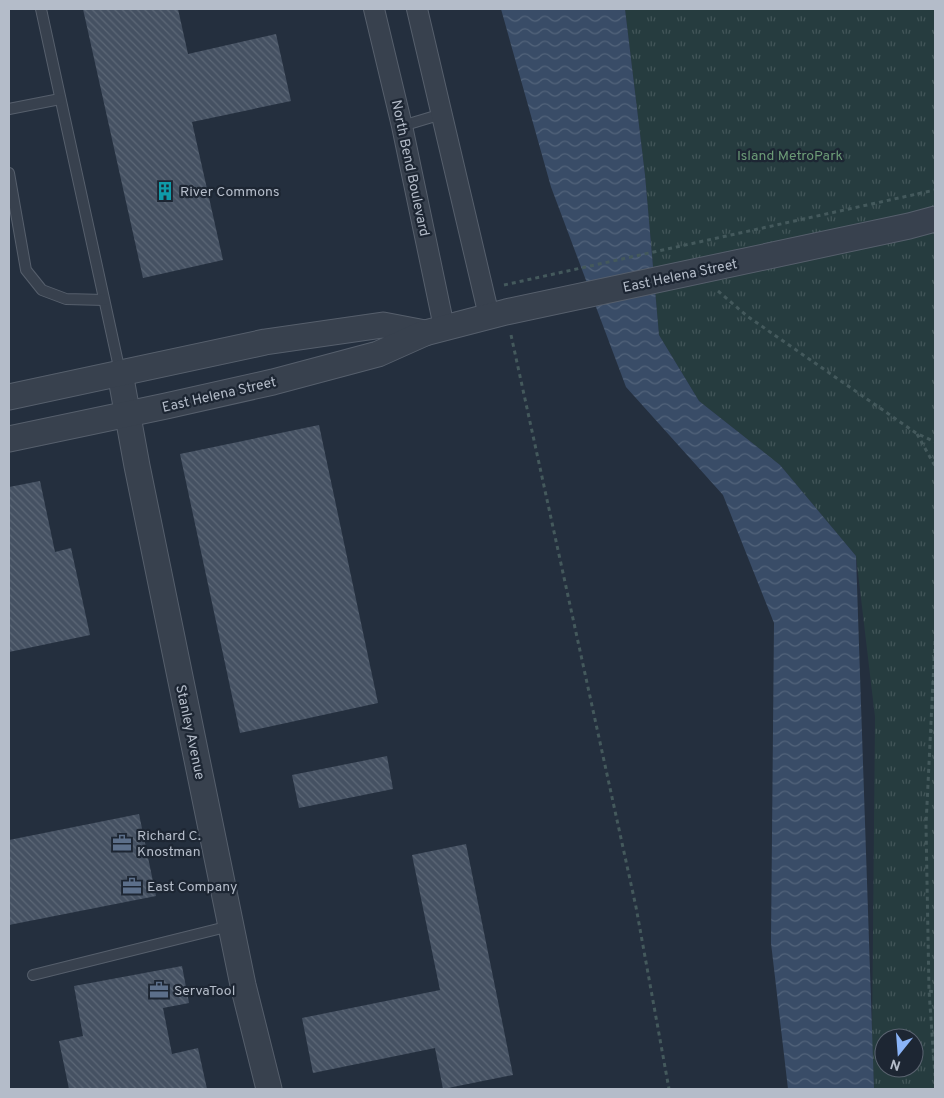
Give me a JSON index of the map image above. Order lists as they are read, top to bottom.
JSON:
{
  "streets": {
    "street": ["North Bend Boulevard", "East Helena Street", "Stanley Avenue"]
  },
  "crossings": [
    ["North Bend Boulevard", "East Helena Street"],
    ["East Helena Street", "Stanley Avenue"]
  ],
  "parks": ["Island MetroPark"],
  "places": {
    "building": ["River Commons"],
    "office": ["Richard C. Knostman", "East Company", "ServaTool"]
  },
  "north": "bottom"
}
